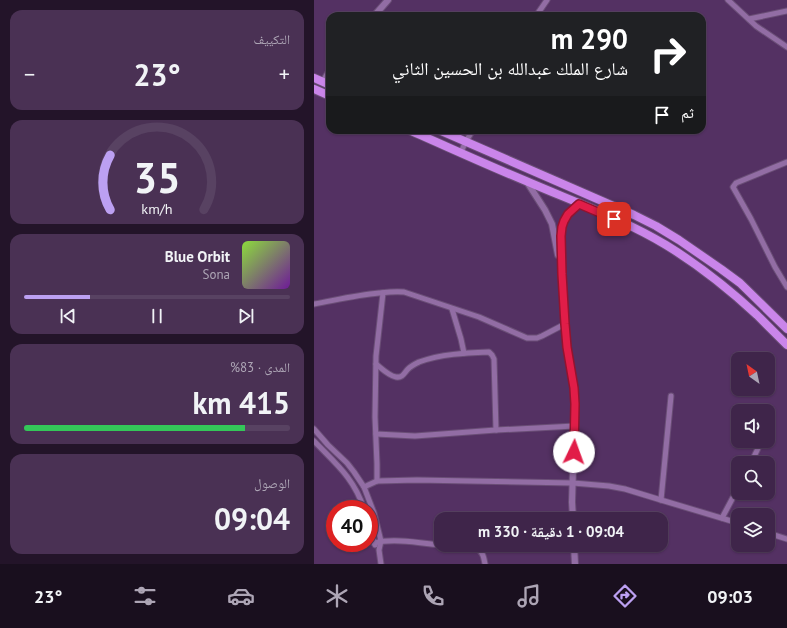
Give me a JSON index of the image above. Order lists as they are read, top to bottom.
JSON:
{
  "north": "top left",
  "page": {
    "tile": [
      "التكييف",
      ["المدى · 83%", "415 km"],
      ["الوصول", "09:04"]
    ],
    "turn": ["290 m", "شارع الملك عبدالله بن الحسين الثاني"],
    "heat": ["−", "23°", "+"],
    "then": "ثم",
    "song": ["Blue Orbit", "Sona"],
    "limit": "40",
    "trip": "09:04 · 1 دقيقة · 330 m",
    "tabs": ["09:03", "23°"],
    "gauge": ["35", "km/h"]
  }
}
